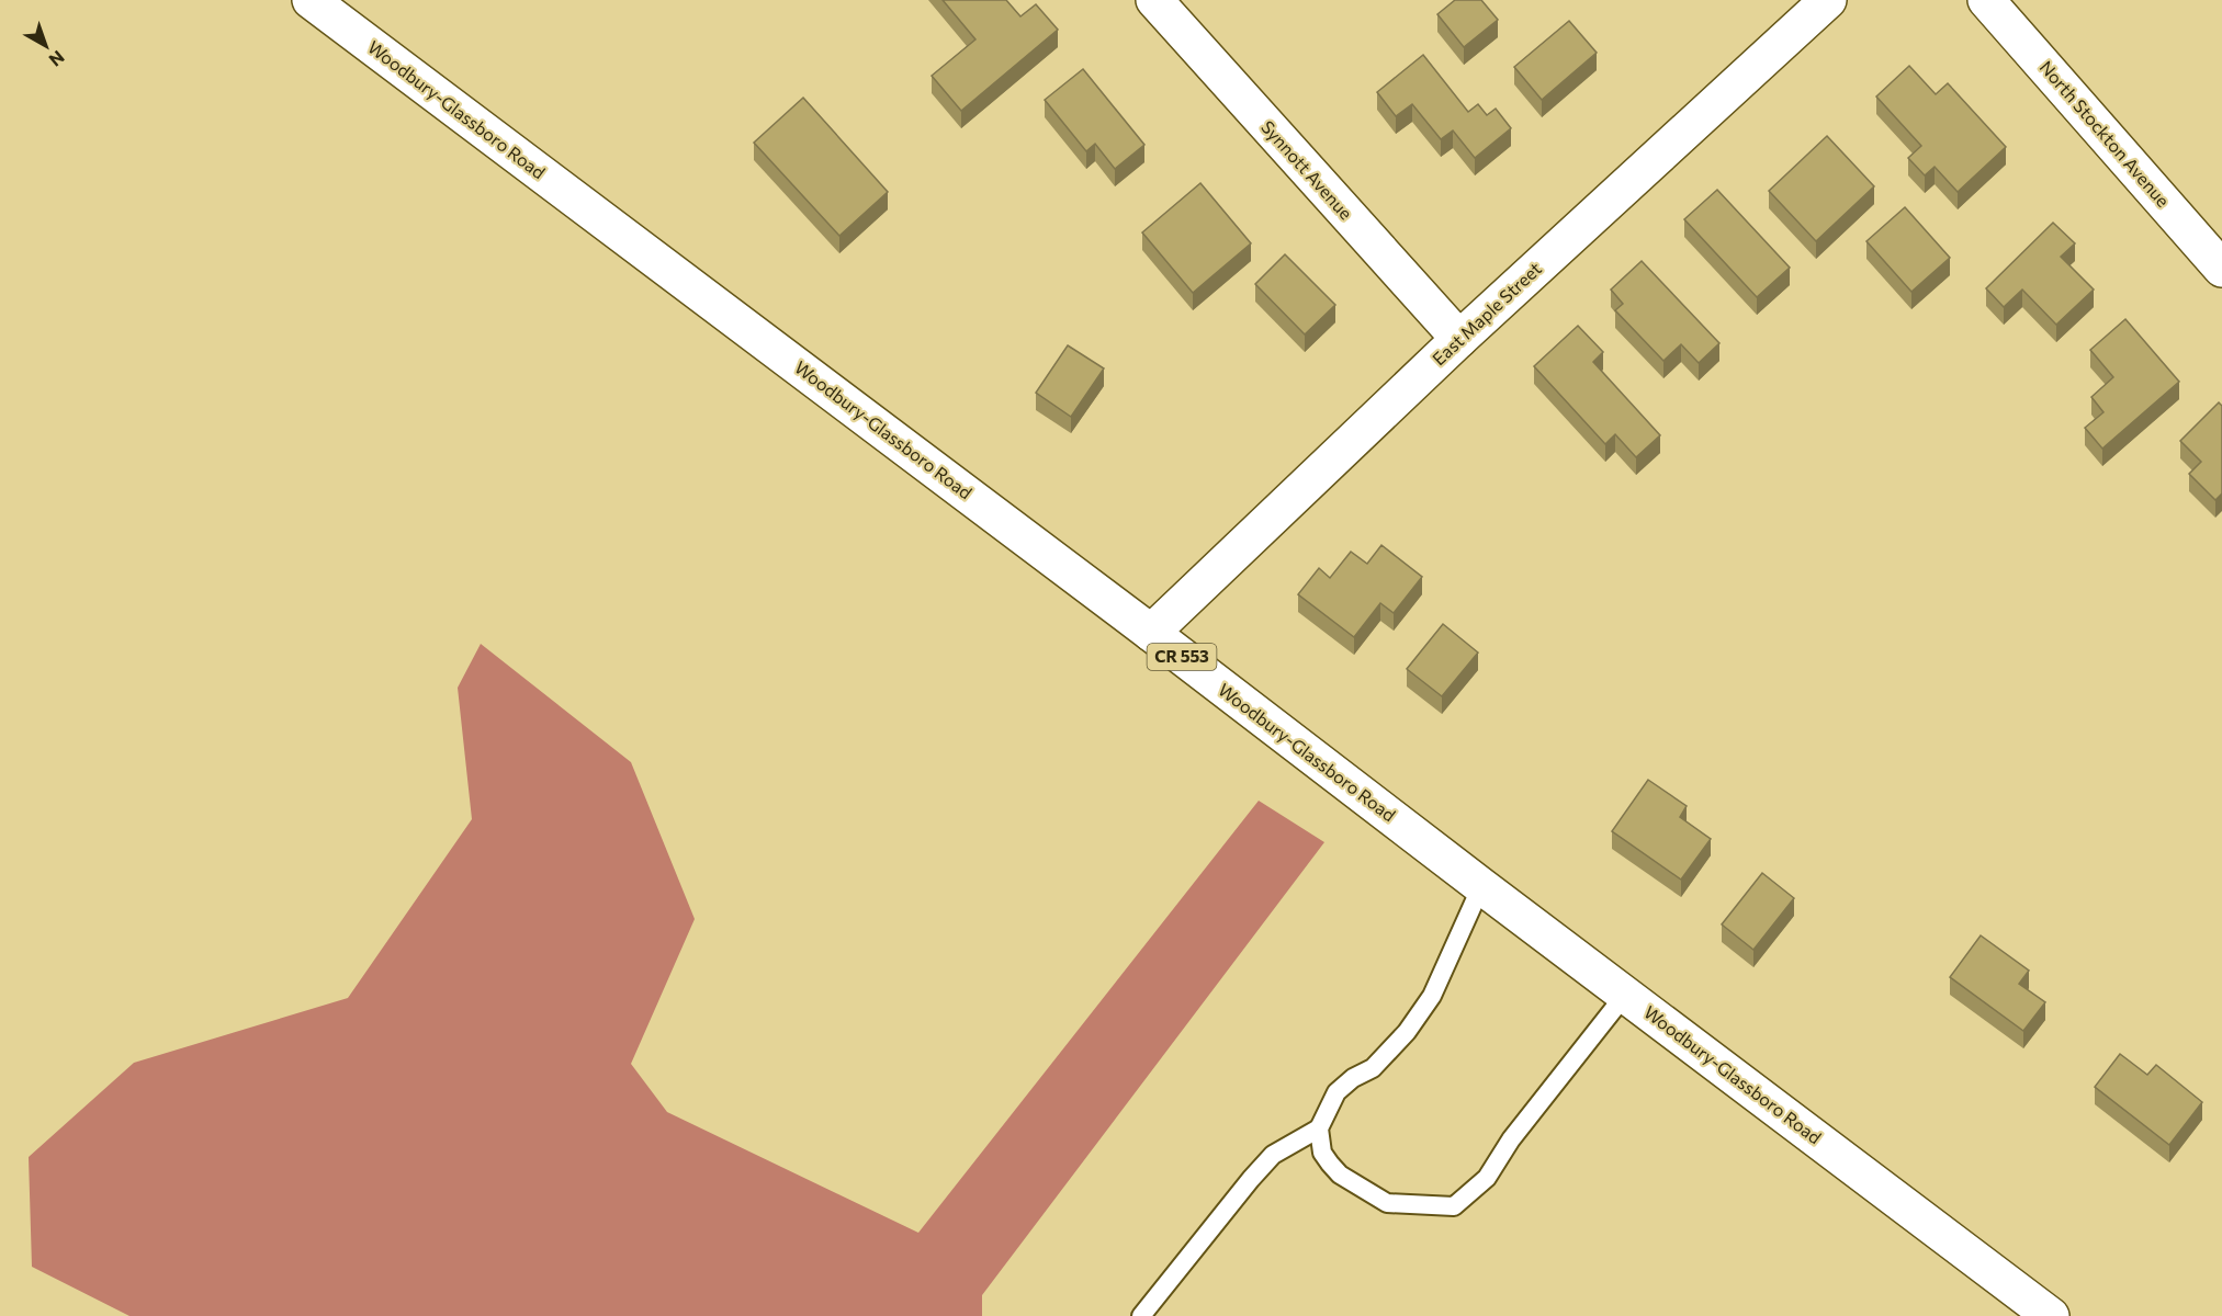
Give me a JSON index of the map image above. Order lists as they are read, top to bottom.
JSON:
{
  "streets": {
    "main road": [
      "Woodbury-Glassboro Road",
      "North Stockton Avenue",
      "Synnott Avenue",
      "East Maple Street",
      "CR 553"
    ]
  },
  "crossings": [
    ["Woodbury-Glassboro Road", "East Maple Street"],
    ["Synnott Avenue", "East Maple Street"]
  ],
  "north": "bottom right"
}
